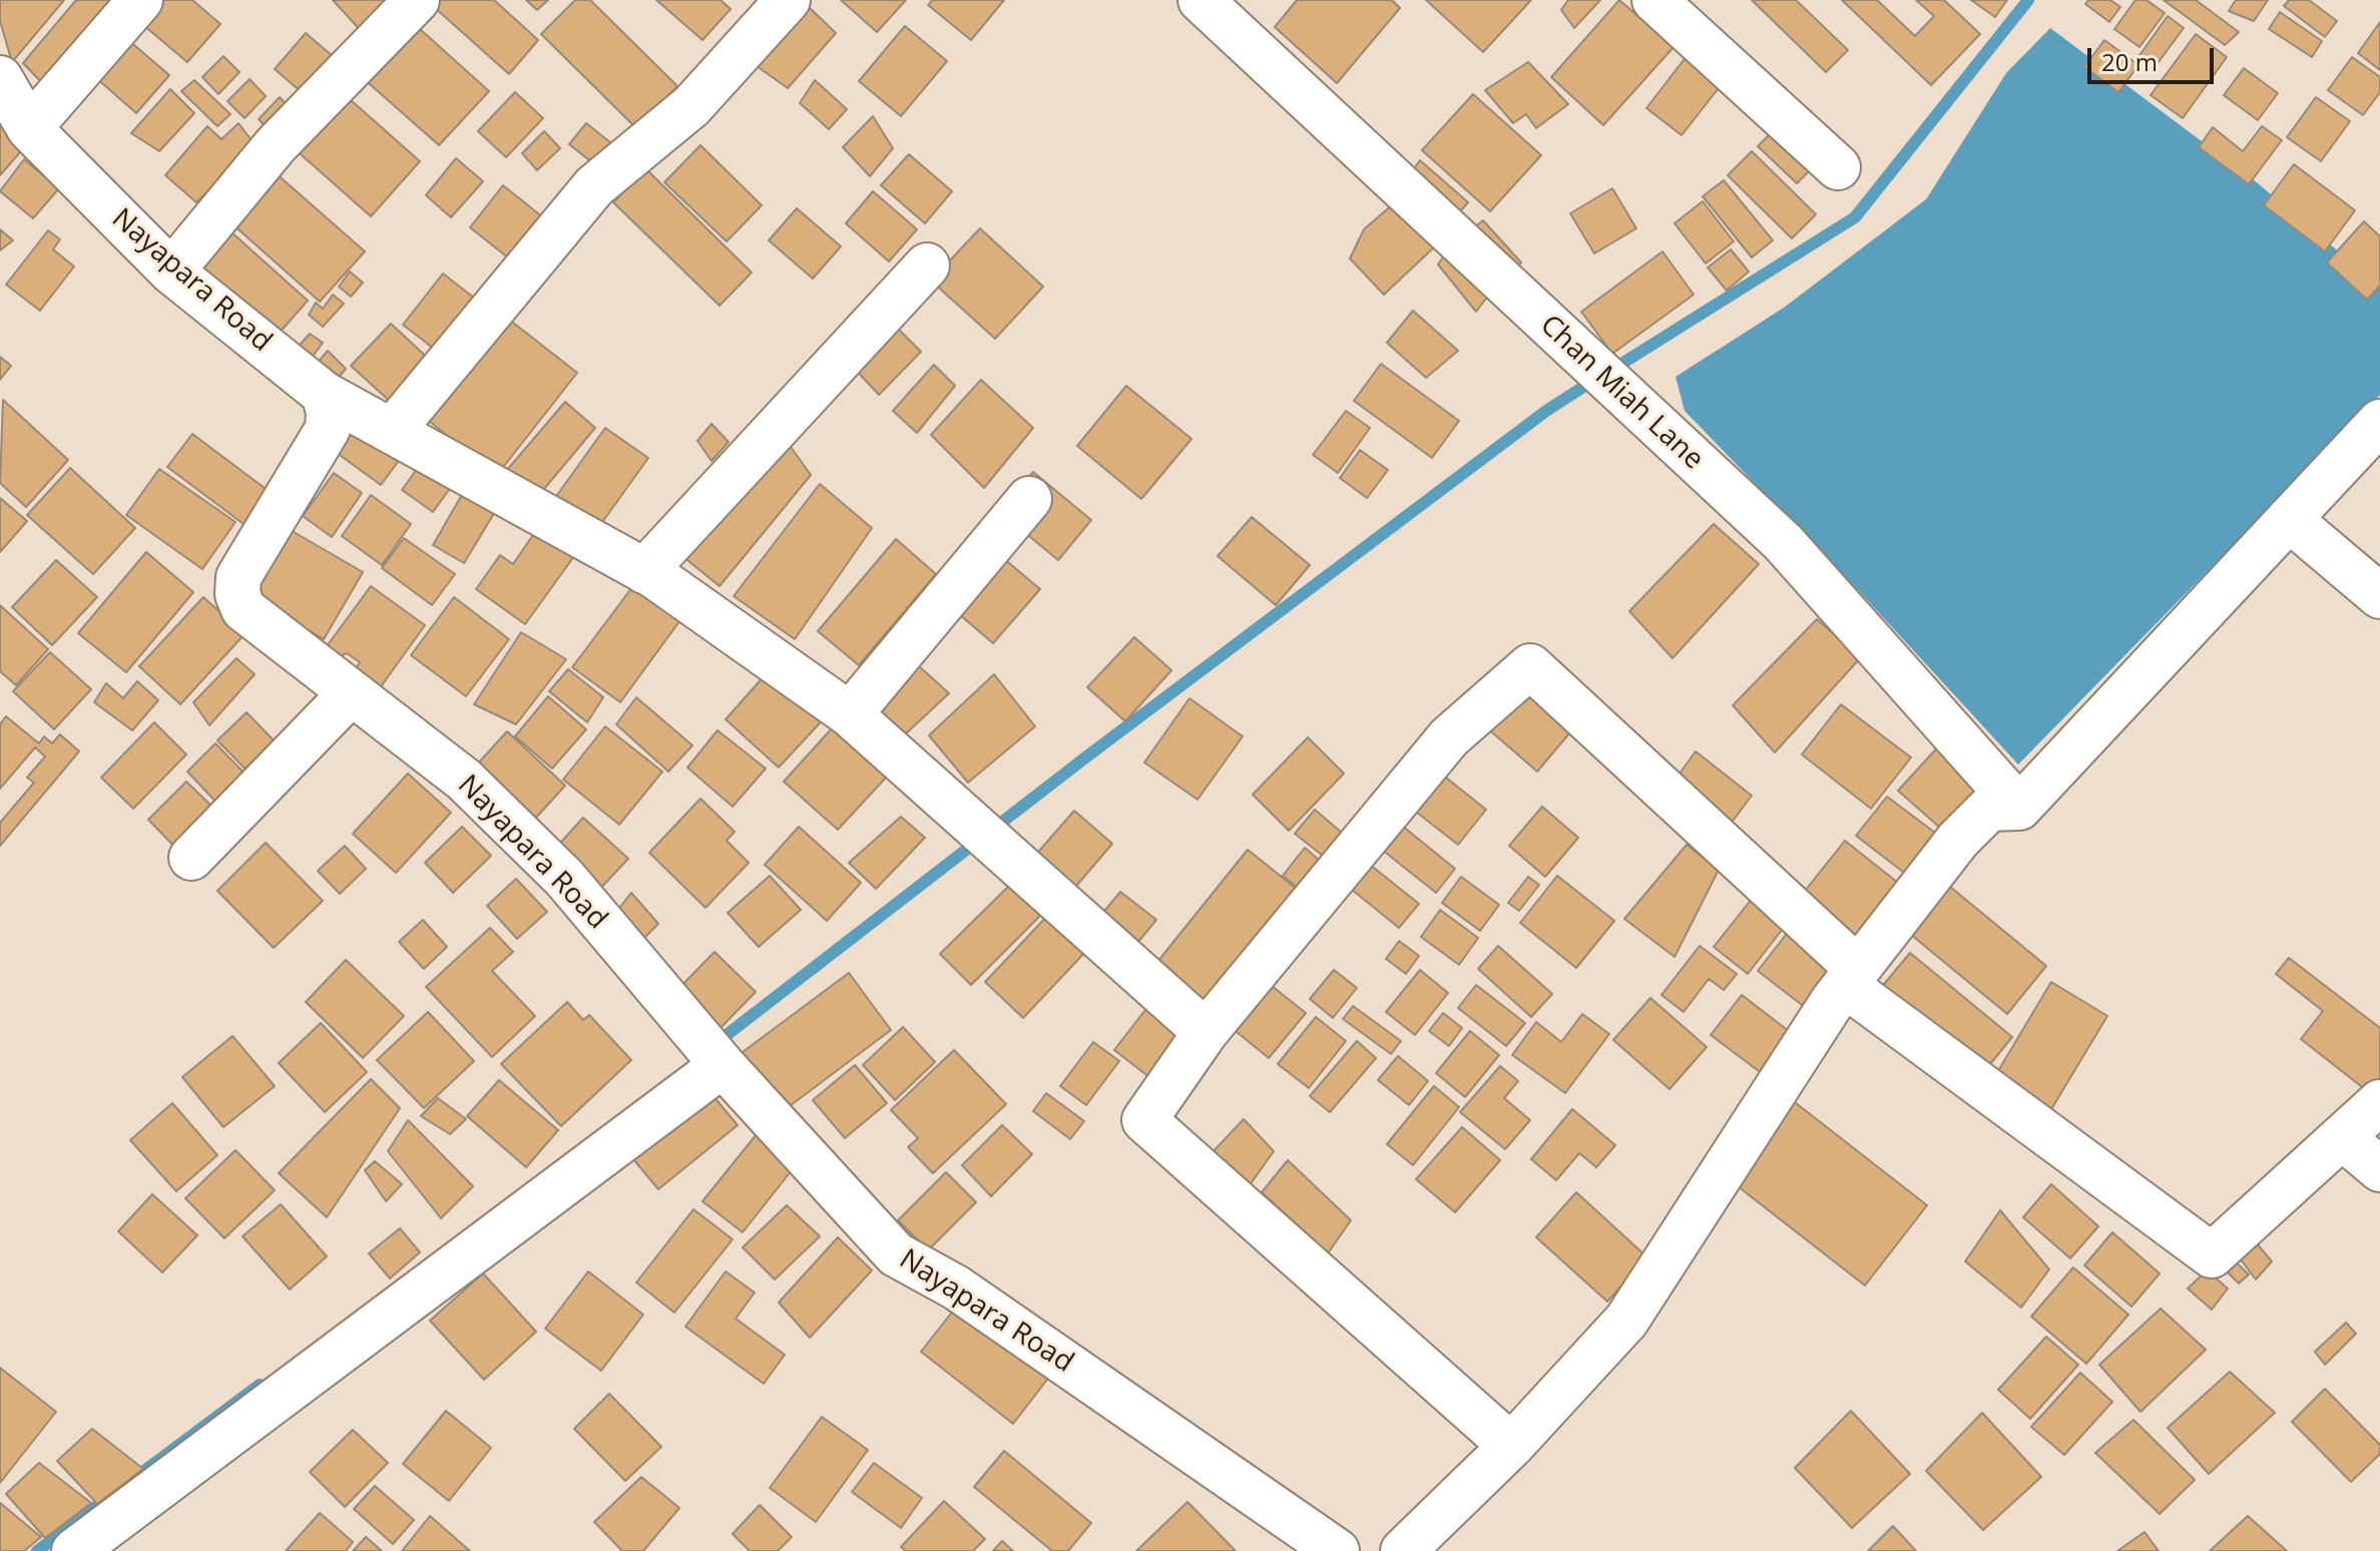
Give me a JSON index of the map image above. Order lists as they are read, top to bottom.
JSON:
{
  "streets": {
    "street": ["Nayapara Road", "Chan Miah Lane"]
  },
  "scale_bar": "20 m"
}
